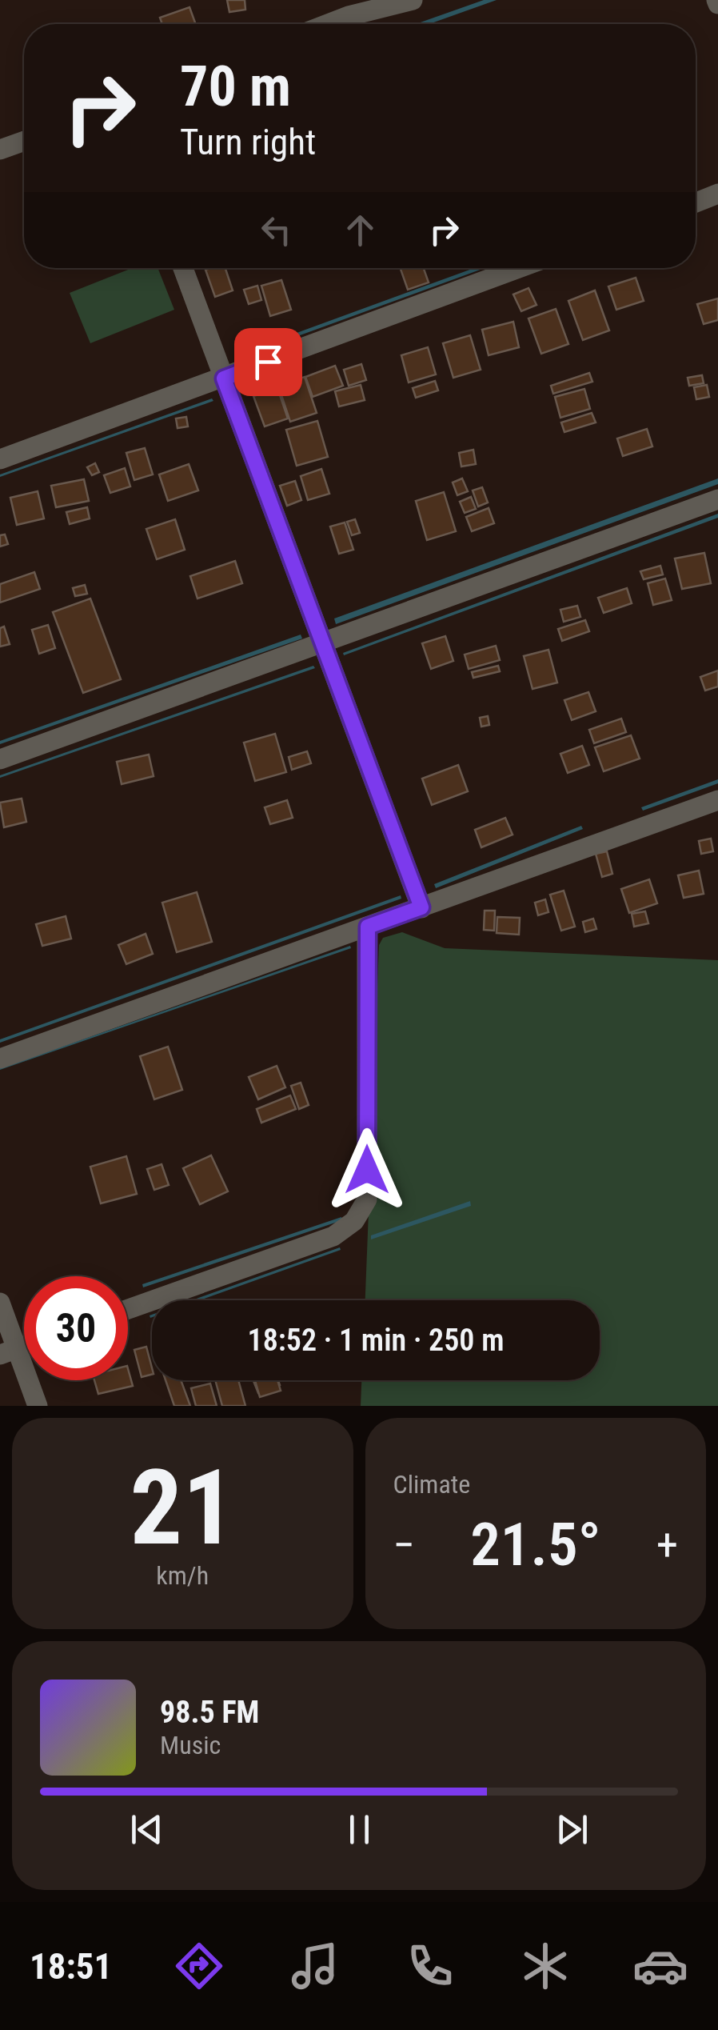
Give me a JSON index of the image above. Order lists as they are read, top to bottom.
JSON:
{
  "page": {
    "turn": ["70 m", "Turn right"],
    "limit": "30",
    "trip": "18:52 · 1 min · 250 m",
    "tile": [
      ["21", "km/h"],
      "Climate"
    ],
    "heat": ["−", "21.5°", "+"],
    "song": ["98.5 FM", "Music"],
    "tabs": "18:51"
  }
}
